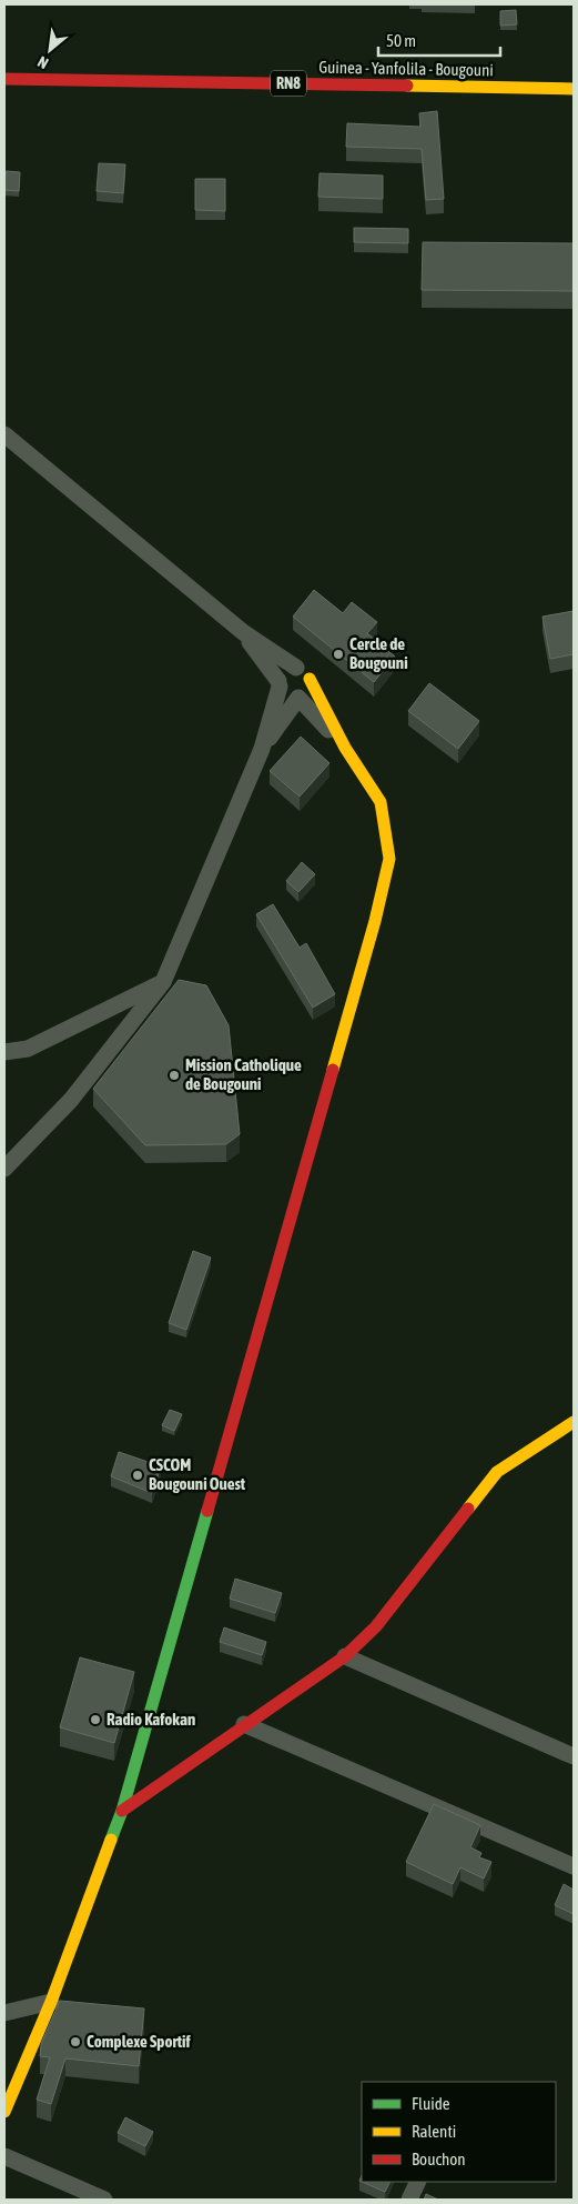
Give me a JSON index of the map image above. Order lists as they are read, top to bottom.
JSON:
{
  "streets": {
    "street": ["Guinea - Yanfolila - Bougouni", "RN8"]
  },
  "places": [
    "Cercle de Bougouni",
    "Mission Catholique de Bougouni",
    "CSCOM Bougouni Ouest",
    "Radio Kafokan",
    "Complexe Sportif"
  ],
  "legend": ["Fluide", "Ralenti", "Bouchon"],
  "scale_bar": "50 m",
  "north": "bottom left"
}
